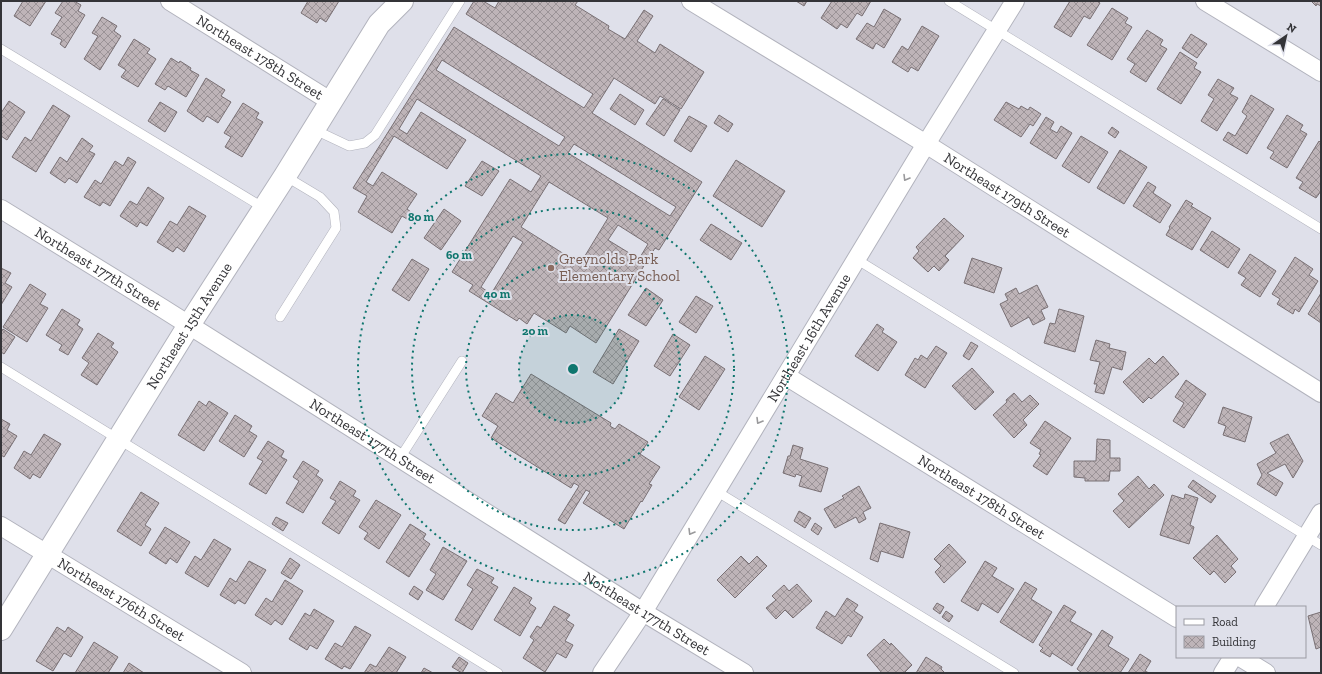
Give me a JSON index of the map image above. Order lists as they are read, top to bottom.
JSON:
{
  "streets": {
    "street": [
      "Northeast 178th Street",
      "Northeast 179th Street",
      "Northeast 177th Street",
      "Northeast 15th Avenue",
      "Northeast 16th Avenue",
      "Northeast 176th Street"
    ]
  },
  "crossings": [
    ["Northeast 178th Street", "Northeast 15th Avenue"],
    ["Northeast 178th Street", "Northeast 16th Avenue"],
    ["Northeast 179th Street", "Northeast 16th Avenue"],
    ["Northeast 177th Street", "Northeast 15th Avenue"],
    ["Northeast 177th Street", "Northeast 16th Avenue"],
    ["Northeast 15th Avenue", "Northeast 176th Street"]
  ],
  "one_way": ["Northeast 16th Avenue"],
  "places": ["Greynolds Park Elementary School"],
  "legend": ["Road", "Building"],
  "north": "top right",
  "rings": [
    "80 m",
    "60 m",
    "40 m",
    "20 m"
  ]
}
